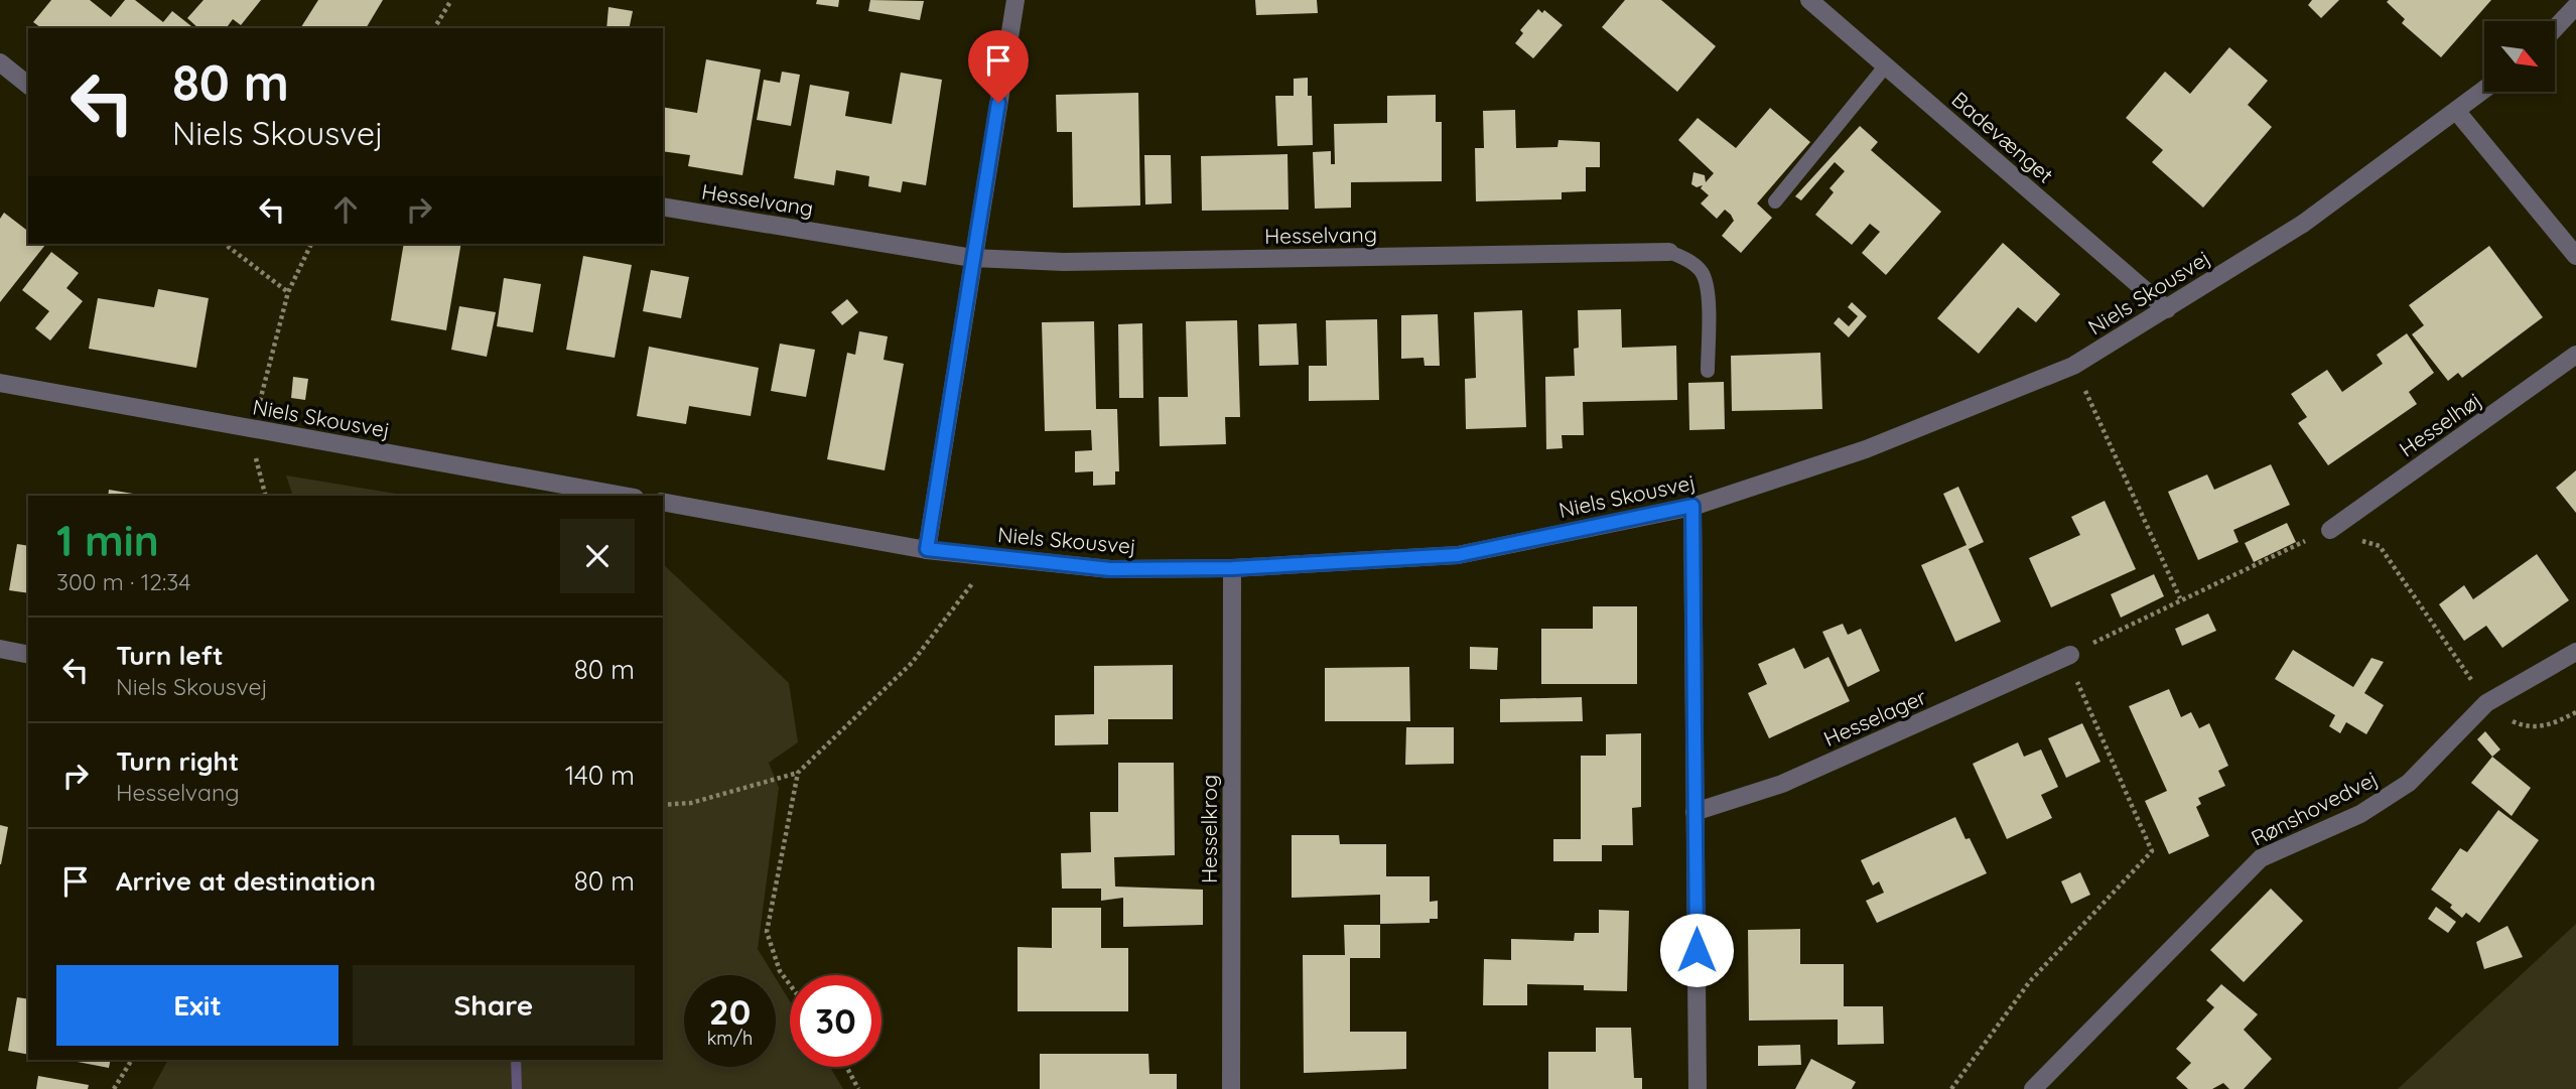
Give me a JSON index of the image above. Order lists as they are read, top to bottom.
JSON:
{
  "streets": {
    "street": [
      "Badevænget",
      "Hesselvang",
      "Niels Skousvej",
      "Hesselhøj",
      "Hesselager",
      "Rønshovedvej",
      "Hesselkrog"
    ]
  },
  "crossings": [
    ["Badevænget", "Niels Skousvej"],
    ["Niels Skousvej", "Hesselkrog"]
  ],
  "north": "bottom right",
  "page": {
    "turn": ["80 m", "Niels Skousvej"],
    "heading": ["1 min", "300 m · 12:34"],
    "list": [
      {
        "name": "Turn left",
        "note": "Niels Skousvej",
        "value": "80 m"
      },
      {
        "name": "Turn right",
        "note": "Hesselvang",
        "value": "140 m"
      },
      {
        "name": "Arrive at destination",
        "value": "80 m"
      }
    ],
    "buttons": ["Exit", "Share"],
    "speed": "20 km/h",
    "limit": "30"
  }
}
